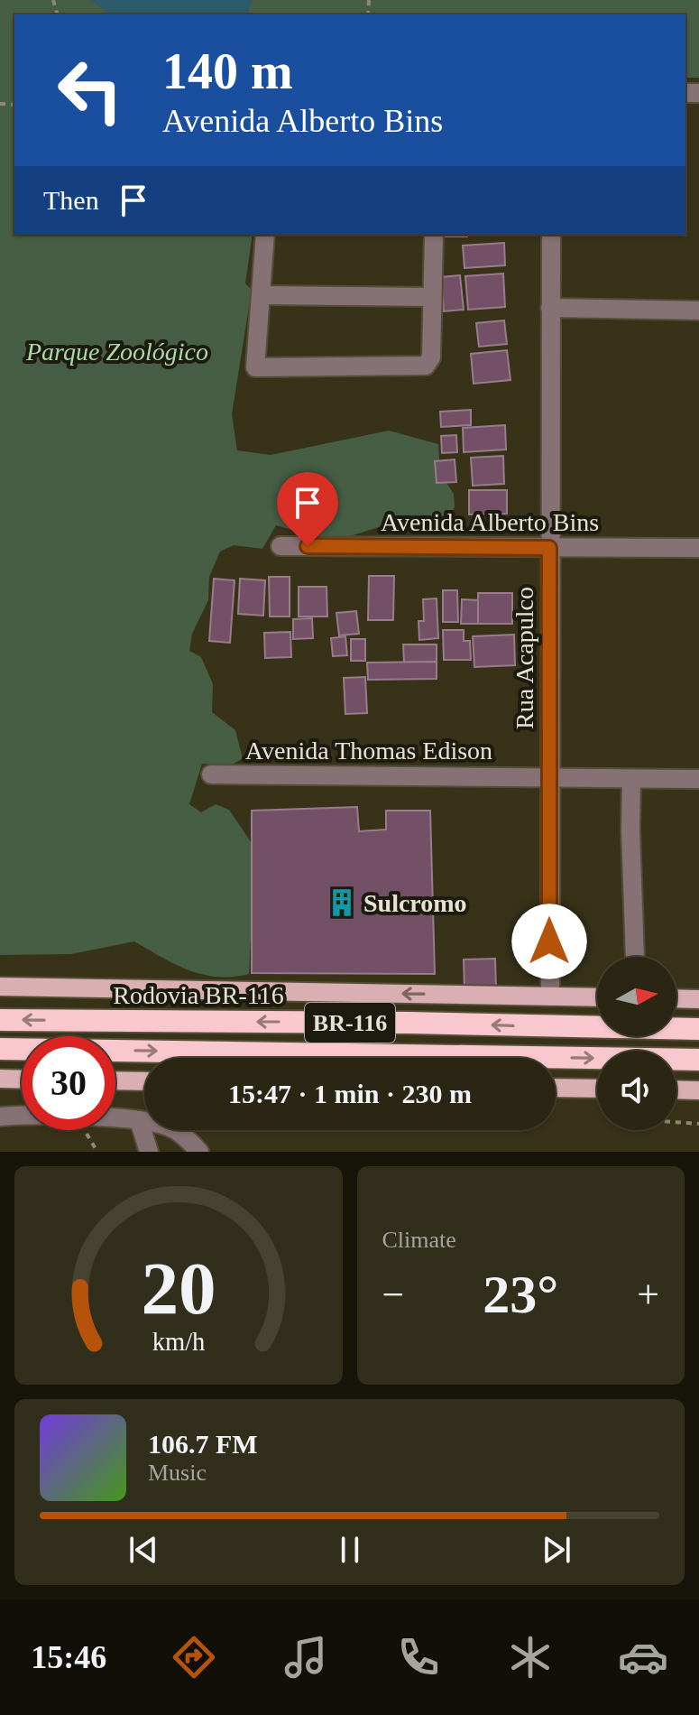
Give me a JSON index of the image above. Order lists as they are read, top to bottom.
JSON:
{
  "streets": {
    "highway": ["Rodovia BR-116", "BR-116"],
    "street": ["Avenida Alberto Bins", "Rua Acapulco", "Avenida Thomas Edison"]
  },
  "crossings": [
    ["Avenida Alberto Bins", "Rua Acapulco"],
    ["Rua Acapulco", "Avenida Thomas Edison"]
  ],
  "parks": ["Parque Zoológico"],
  "places": {
    "building": ["Sulcromo"]
  },
  "north": "right",
  "page": {
    "turn": ["140 m", "Avenida Alberto Bins"],
    "then": "Then",
    "limit": "30",
    "trip": "15:47 · 1 min · 230 m",
    "tile": "Climate",
    "heat": ["−", "23°", "+"],
    "song": ["106.7 FM", "Music"],
    "tabs": "15:46",
    "gauge": ["20", "km/h"]
  }
}
